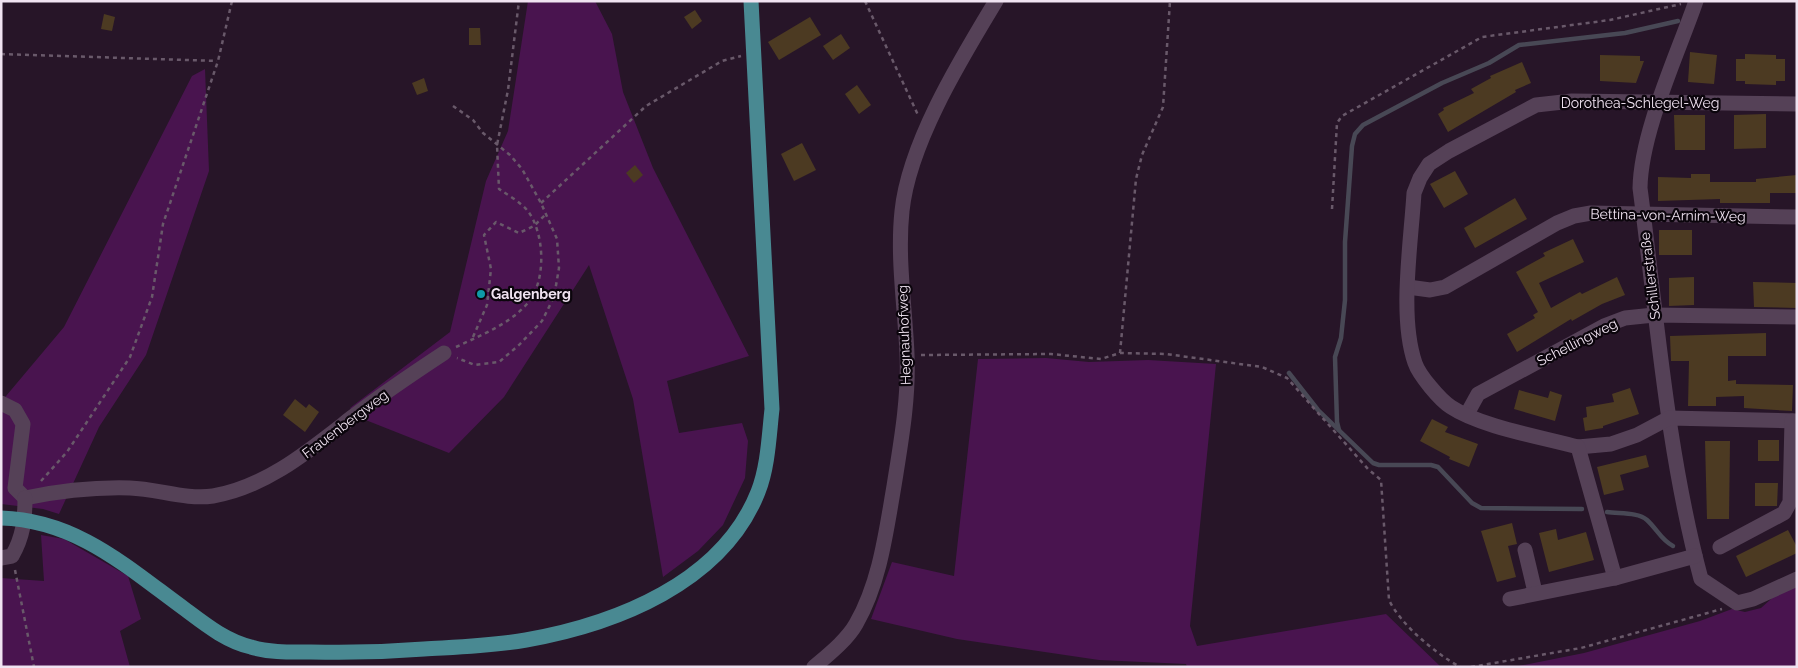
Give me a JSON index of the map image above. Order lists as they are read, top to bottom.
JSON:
{
  "streets": {
    "street": [
      "Dorothea-Schlegel-Weg",
      "Bettina-von-Arnim-Weg",
      "Schillerstraße",
      "Hegnauhofweg",
      "Schellingweg",
      "Frauenbergweg"
    ]
  },
  "crossings": [
    ["Dorothea-Schlegel-Weg", "Bettina-von-Arnim-Weg"],
    ["Dorothea-Schlegel-Weg", "Schillerstraße"],
    ["Dorothea-Schlegel-Weg", "Schellingweg"],
    ["Bettina-von-Arnim-Weg", "Schillerstraße"],
    ["Schillerstraße", "Schellingweg"]
  ],
  "places": ["Galgenberg"]
}
